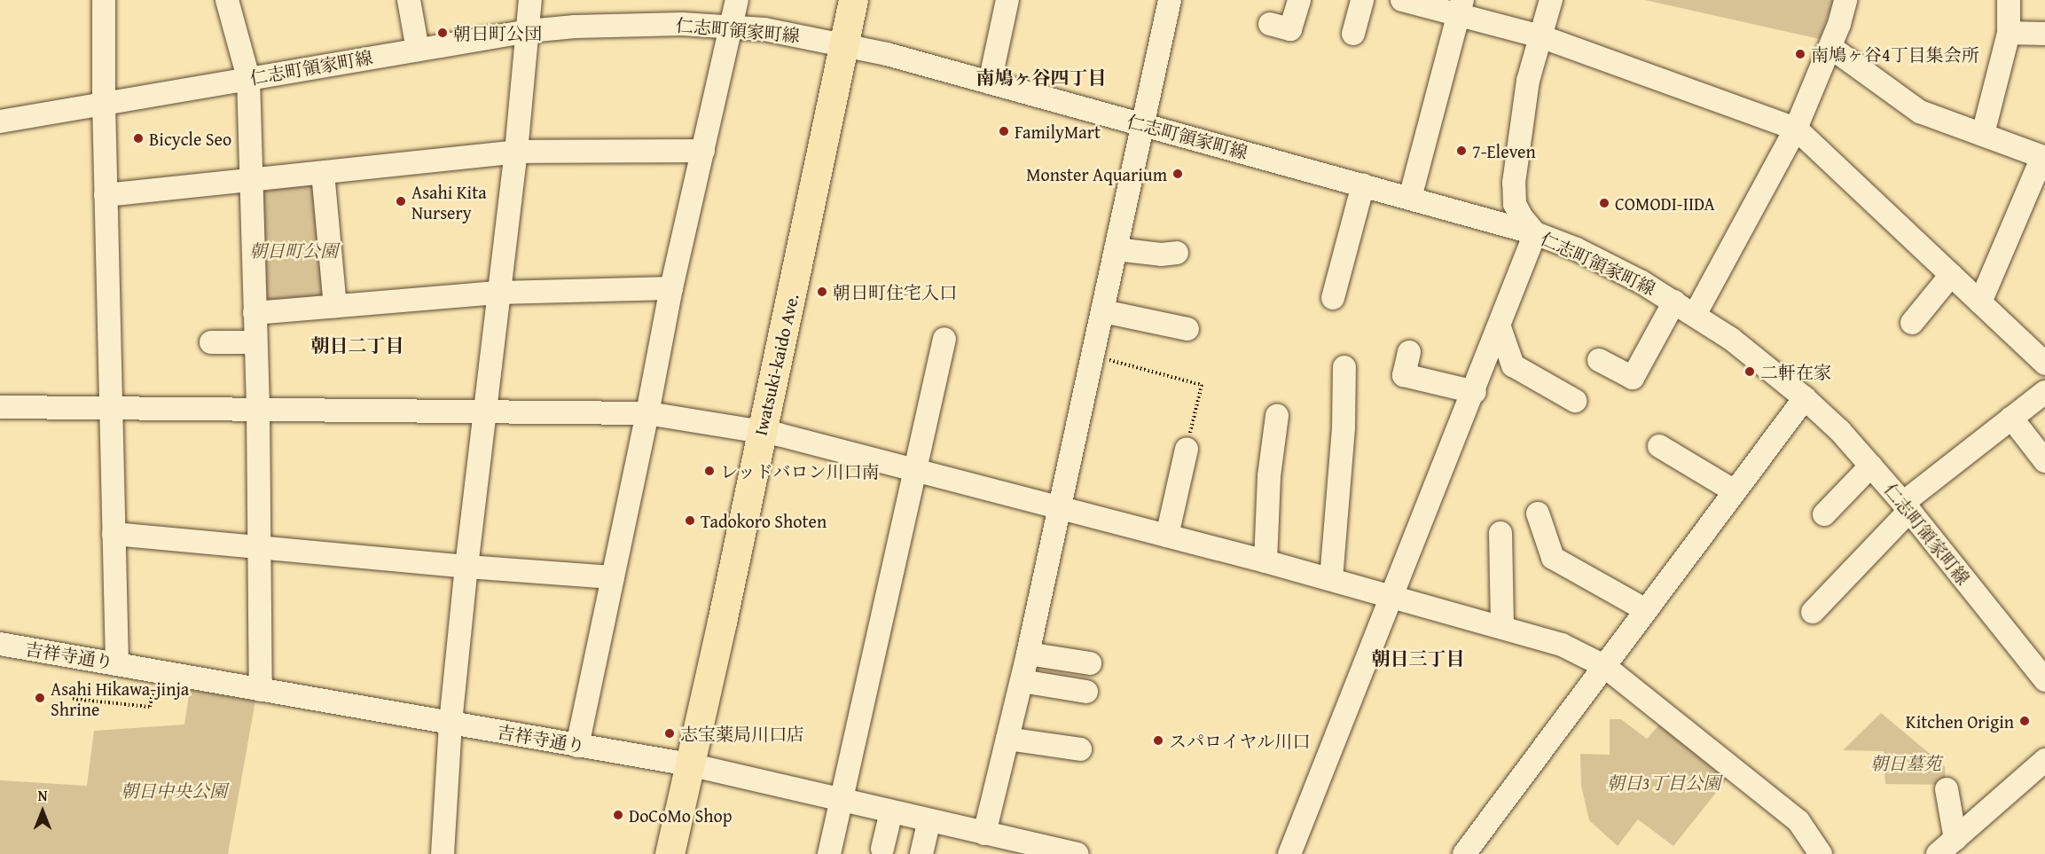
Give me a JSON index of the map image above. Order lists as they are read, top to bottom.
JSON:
{
  "streets": {
    "highway": ["Iwatsuki-kaido Ave."],
    "street": ["仁志町領家町線", "吉祥寺通り"]
  },
  "crossings": [
    ["仁志町領家町線", "Iwatsuki-kaido Ave."],
    ["Iwatsuki-kaido Ave.", "吉祥寺通り"]
  ],
  "districts": ["南鳩ヶ谷四丁目", "朝日二丁目", "朝日三丁目"],
  "parks": [
    "朝日町公園",
    "朝日墓苑",
    "朝日3丁目公園",
    "朝日中央公園"
  ],
  "places": [
    "朝日町公団",
    "南鳩ヶ谷4丁目集会所",
    "FamilyMart",
    "Bicycle Seo",
    "7-Eleven",
    "Monster Aquarium",
    "Asahi Kita Nursery",
    "COMODI-IIDA",
    "朝日町住宅入口",
    "二軒在家",
    "レッドバロン川口南",
    "Tadokoro Shoten",
    "Asahi Hikawa-jinja Shrine",
    "Kitchen Origin",
    "志宝薬局川口店",
    "スパロイヤル川口",
    "DoCoMo Shop"
  ],
  "north": "top"
}
